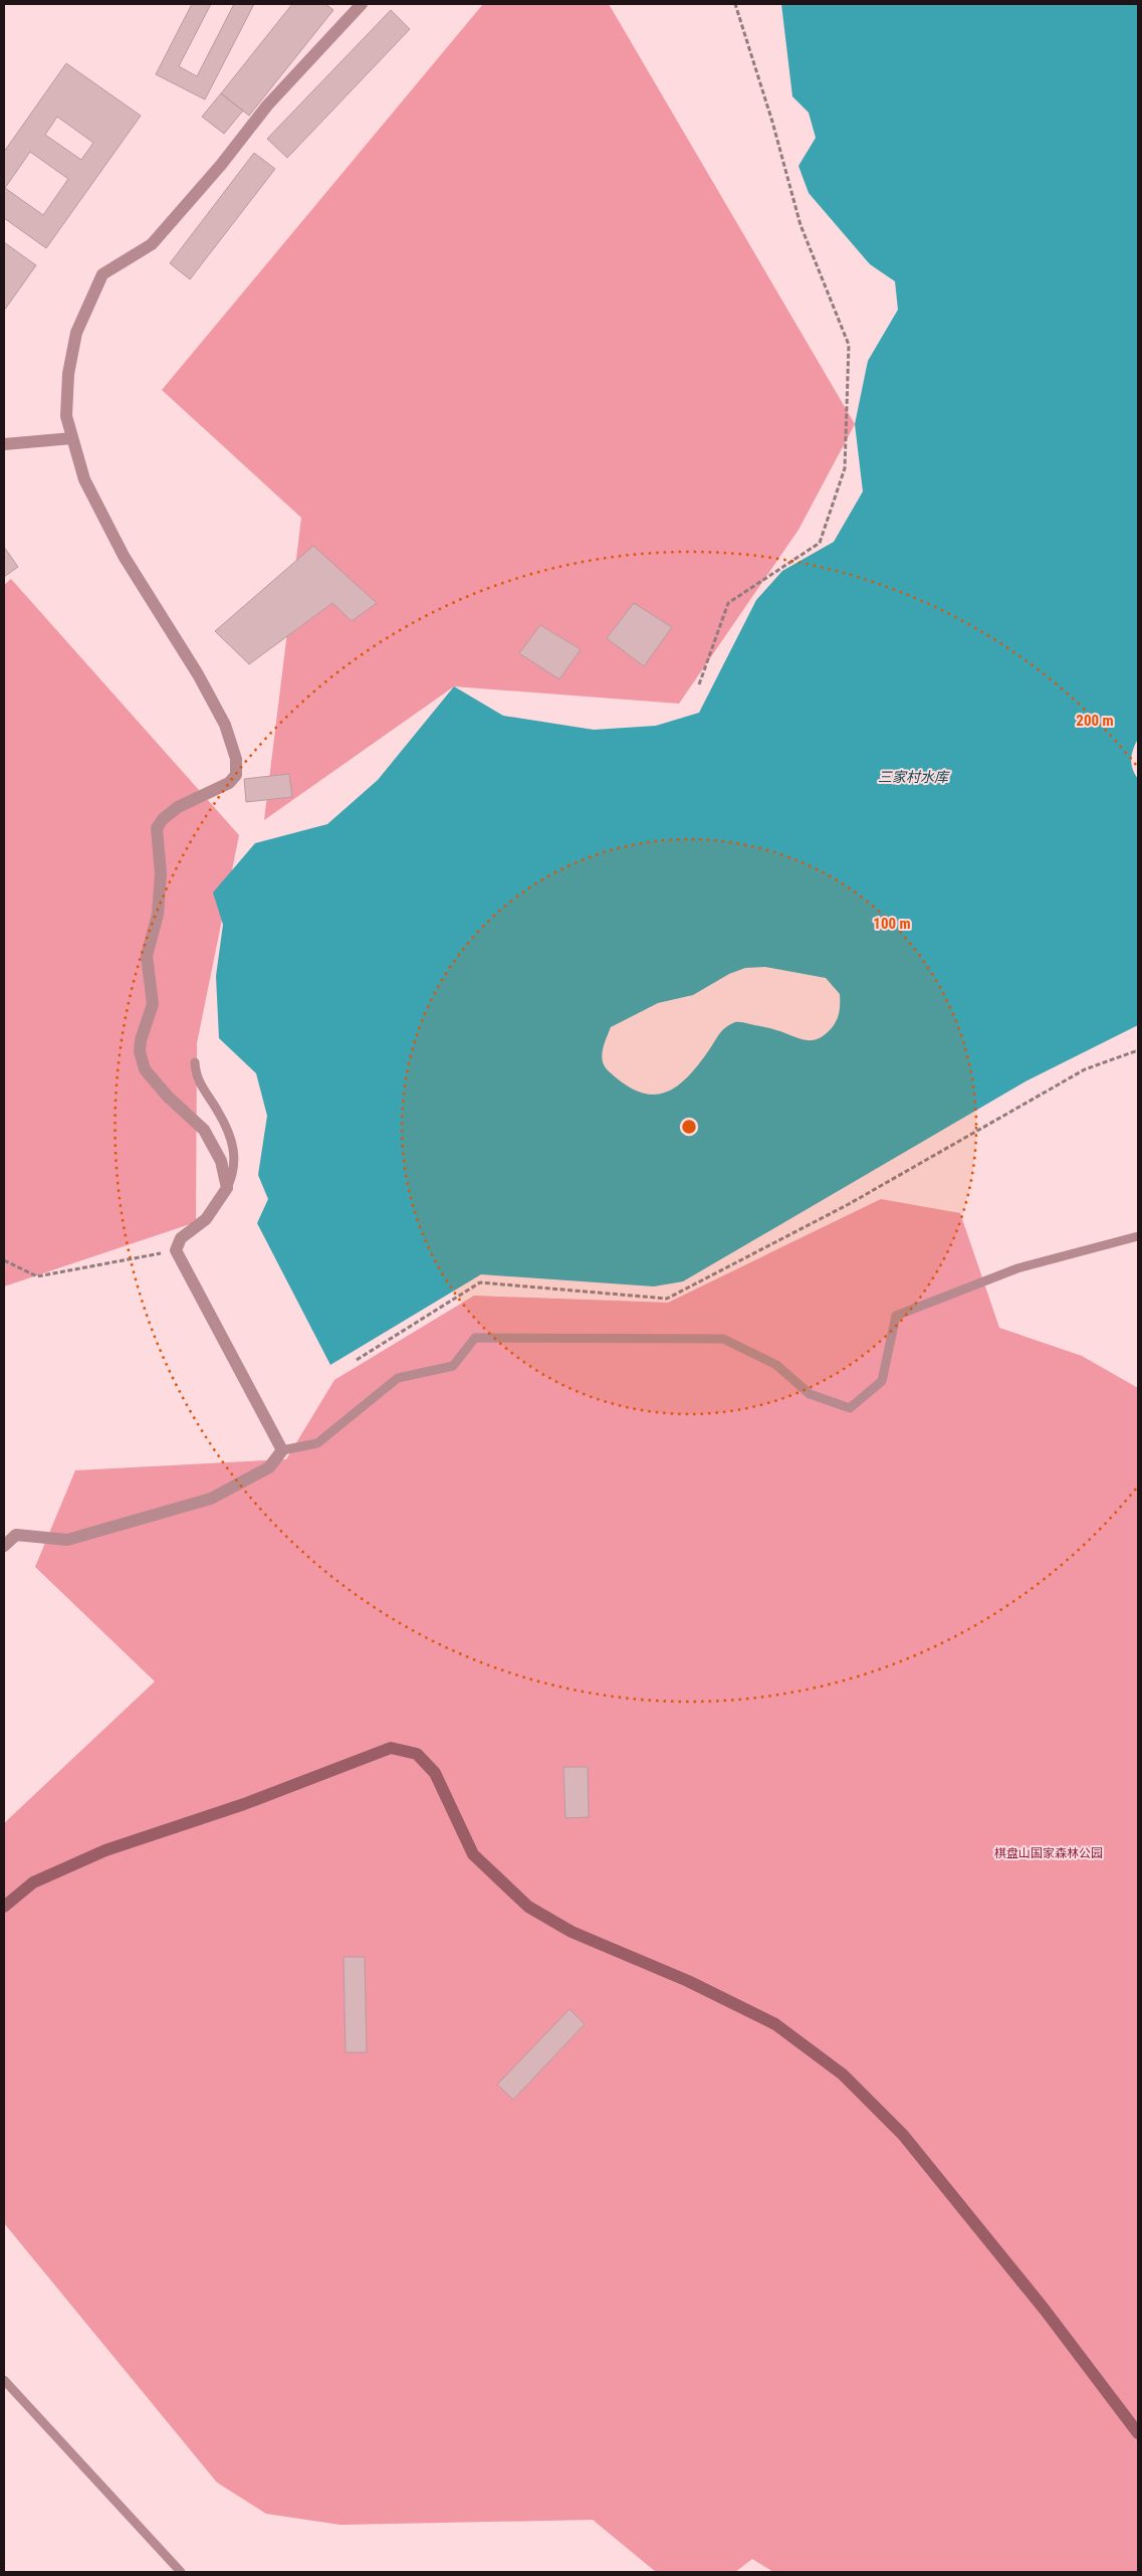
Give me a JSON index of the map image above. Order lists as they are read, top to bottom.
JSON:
{
  "water": ["三家村水库"],
  "parks": ["棋盘山国家森林公园"],
  "rings": ["200 m", "100 m"]
}
